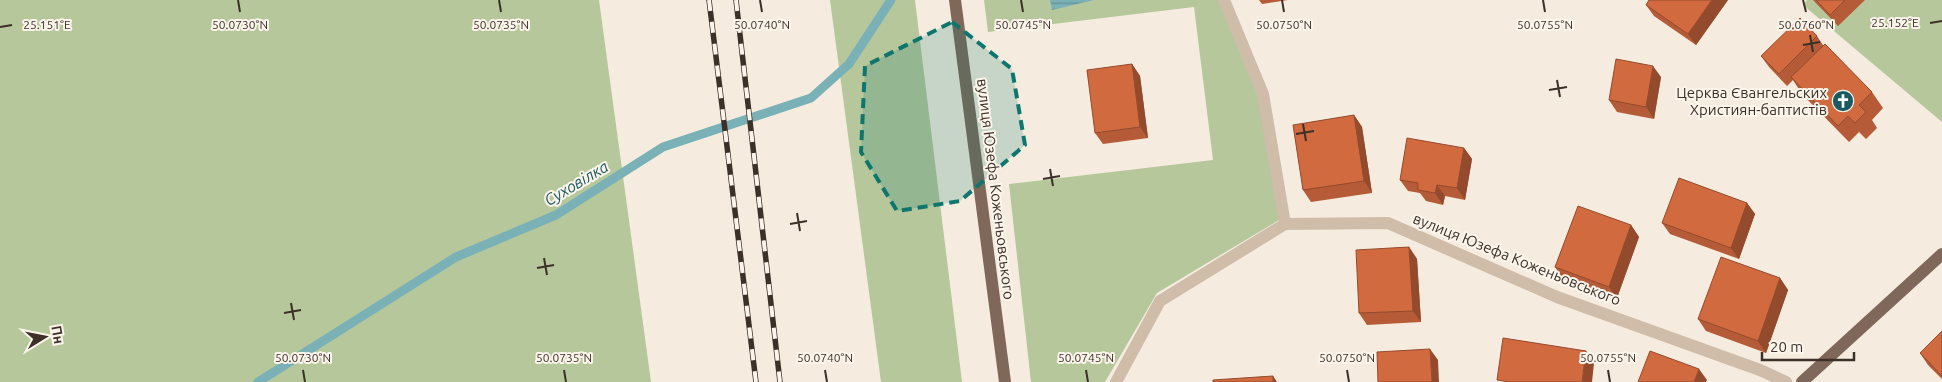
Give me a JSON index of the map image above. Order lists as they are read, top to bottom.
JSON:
{
  "streets": {
    "main road": ["вулиця Юзефа Коженьовського"]
  },
  "water": ["Суховілка"],
  "places": {
    "church": ["Церква Євангельских Християн-баптистів"]
  },
  "scale_bar": "20 m",
  "north": "right",
  "coordinates": [
    "25.152°E",
    "50.0730°N",
    "50.0735°N",
    "50.0740°N",
    "50.0745°N",
    "50.0750°N",
    "50.0755°N",
    "50.0760°N",
    "25.151°E"
  ]
}
